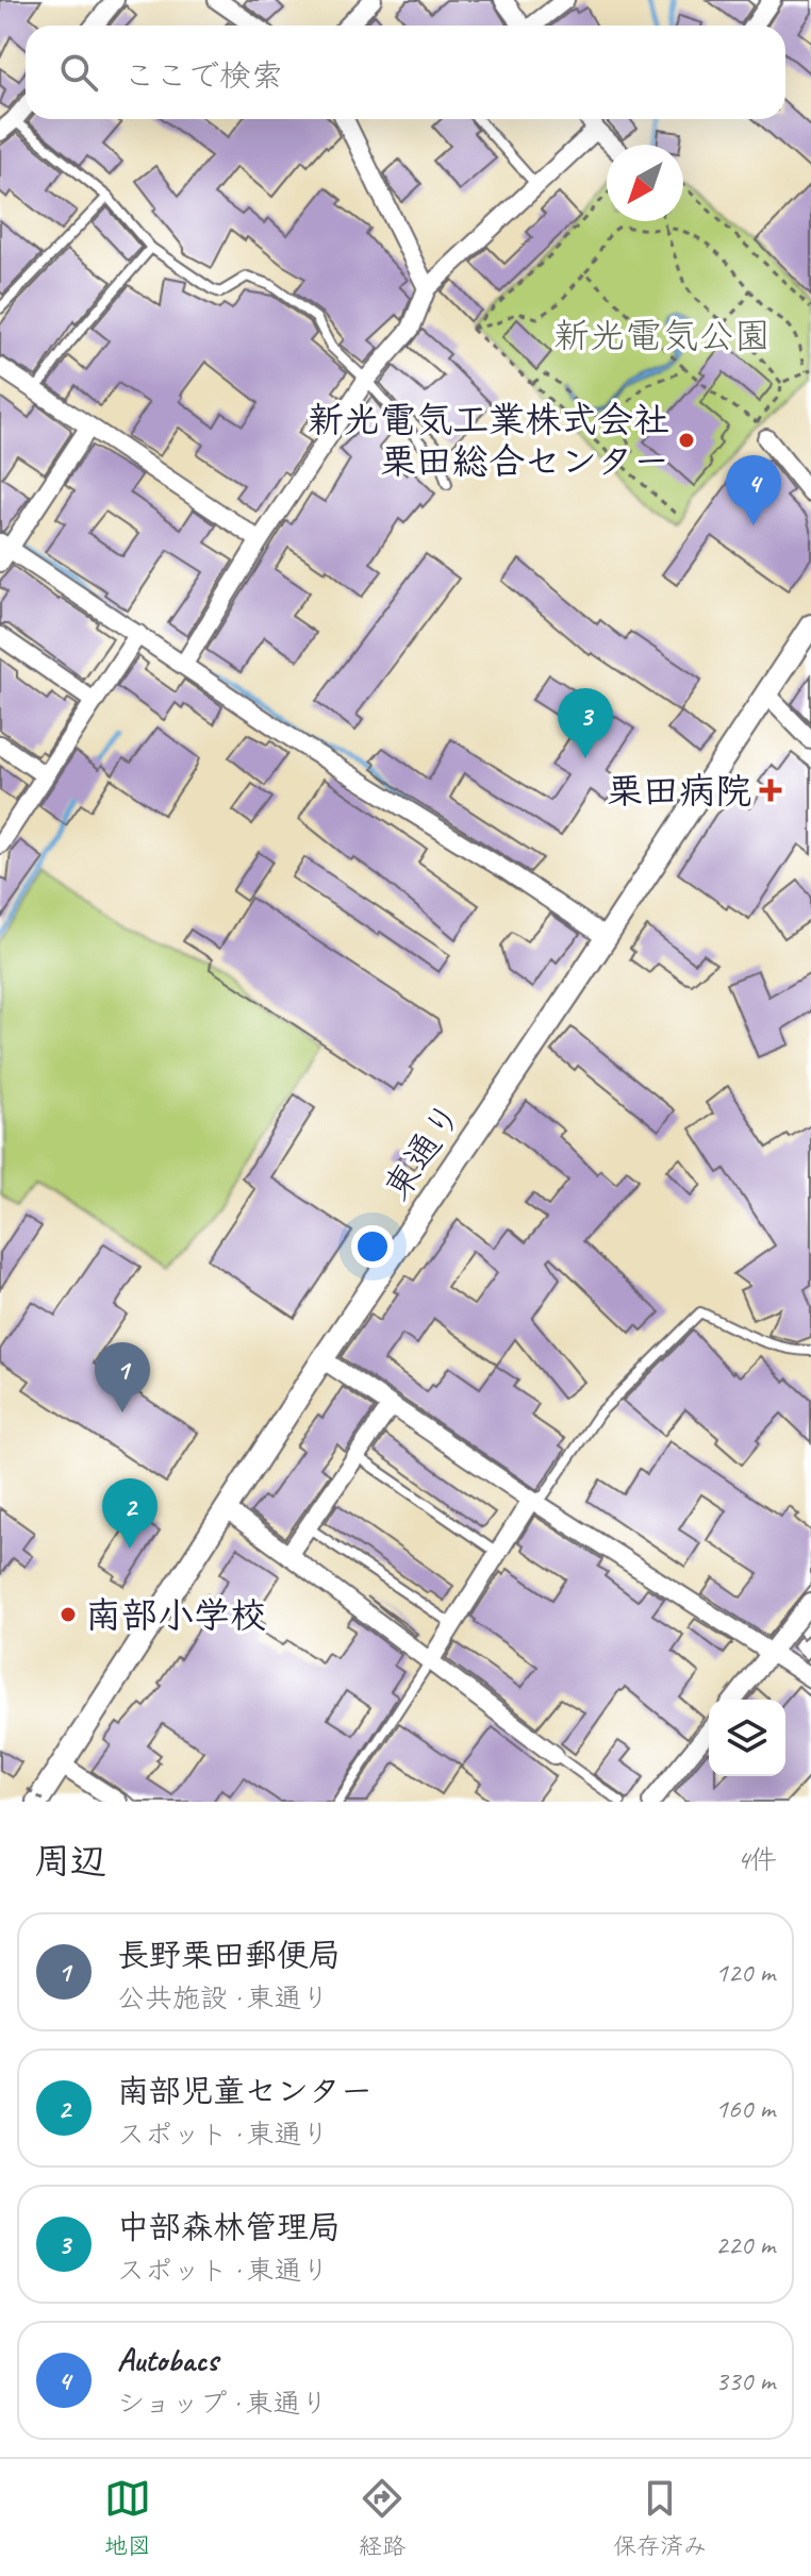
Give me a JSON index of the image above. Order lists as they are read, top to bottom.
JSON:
{
  "streets": {
    "street": ["東通り"]
  },
  "parks": ["新光電気公園"],
  "places": {
    "other": ["新光電気工業株式会社 栗田総合センター", "南部小学校"],
    "health": ["栗田病院"]
  },
  "north": "bottom left",
  "page": {
    "search": "ここで検索",
    "pins": [
      "4",
      "3",
      "1",
      "2"
    ],
    "heading": ["周辺", "4件"],
    "list": [
      {
        "mark": "1",
        "name": "長野栗田郵便局",
        "note": "公共施設 · 東通り",
        "value": "120 m"
      },
      {
        "mark": "2",
        "name": "南部児童センター",
        "note": "スポット · 東通り",
        "value": "160 m"
      },
      {
        "mark": "3",
        "name": "中部森林管理局",
        "note": "スポット · 東通り",
        "value": "220 m"
      },
      {
        "mark": "4",
        "name": "Autobacs",
        "note": "ショップ · 東通り",
        "value": "330 m"
      }
    ],
    "nav": ["地図", "経路", "保存済み"]
  }
}
